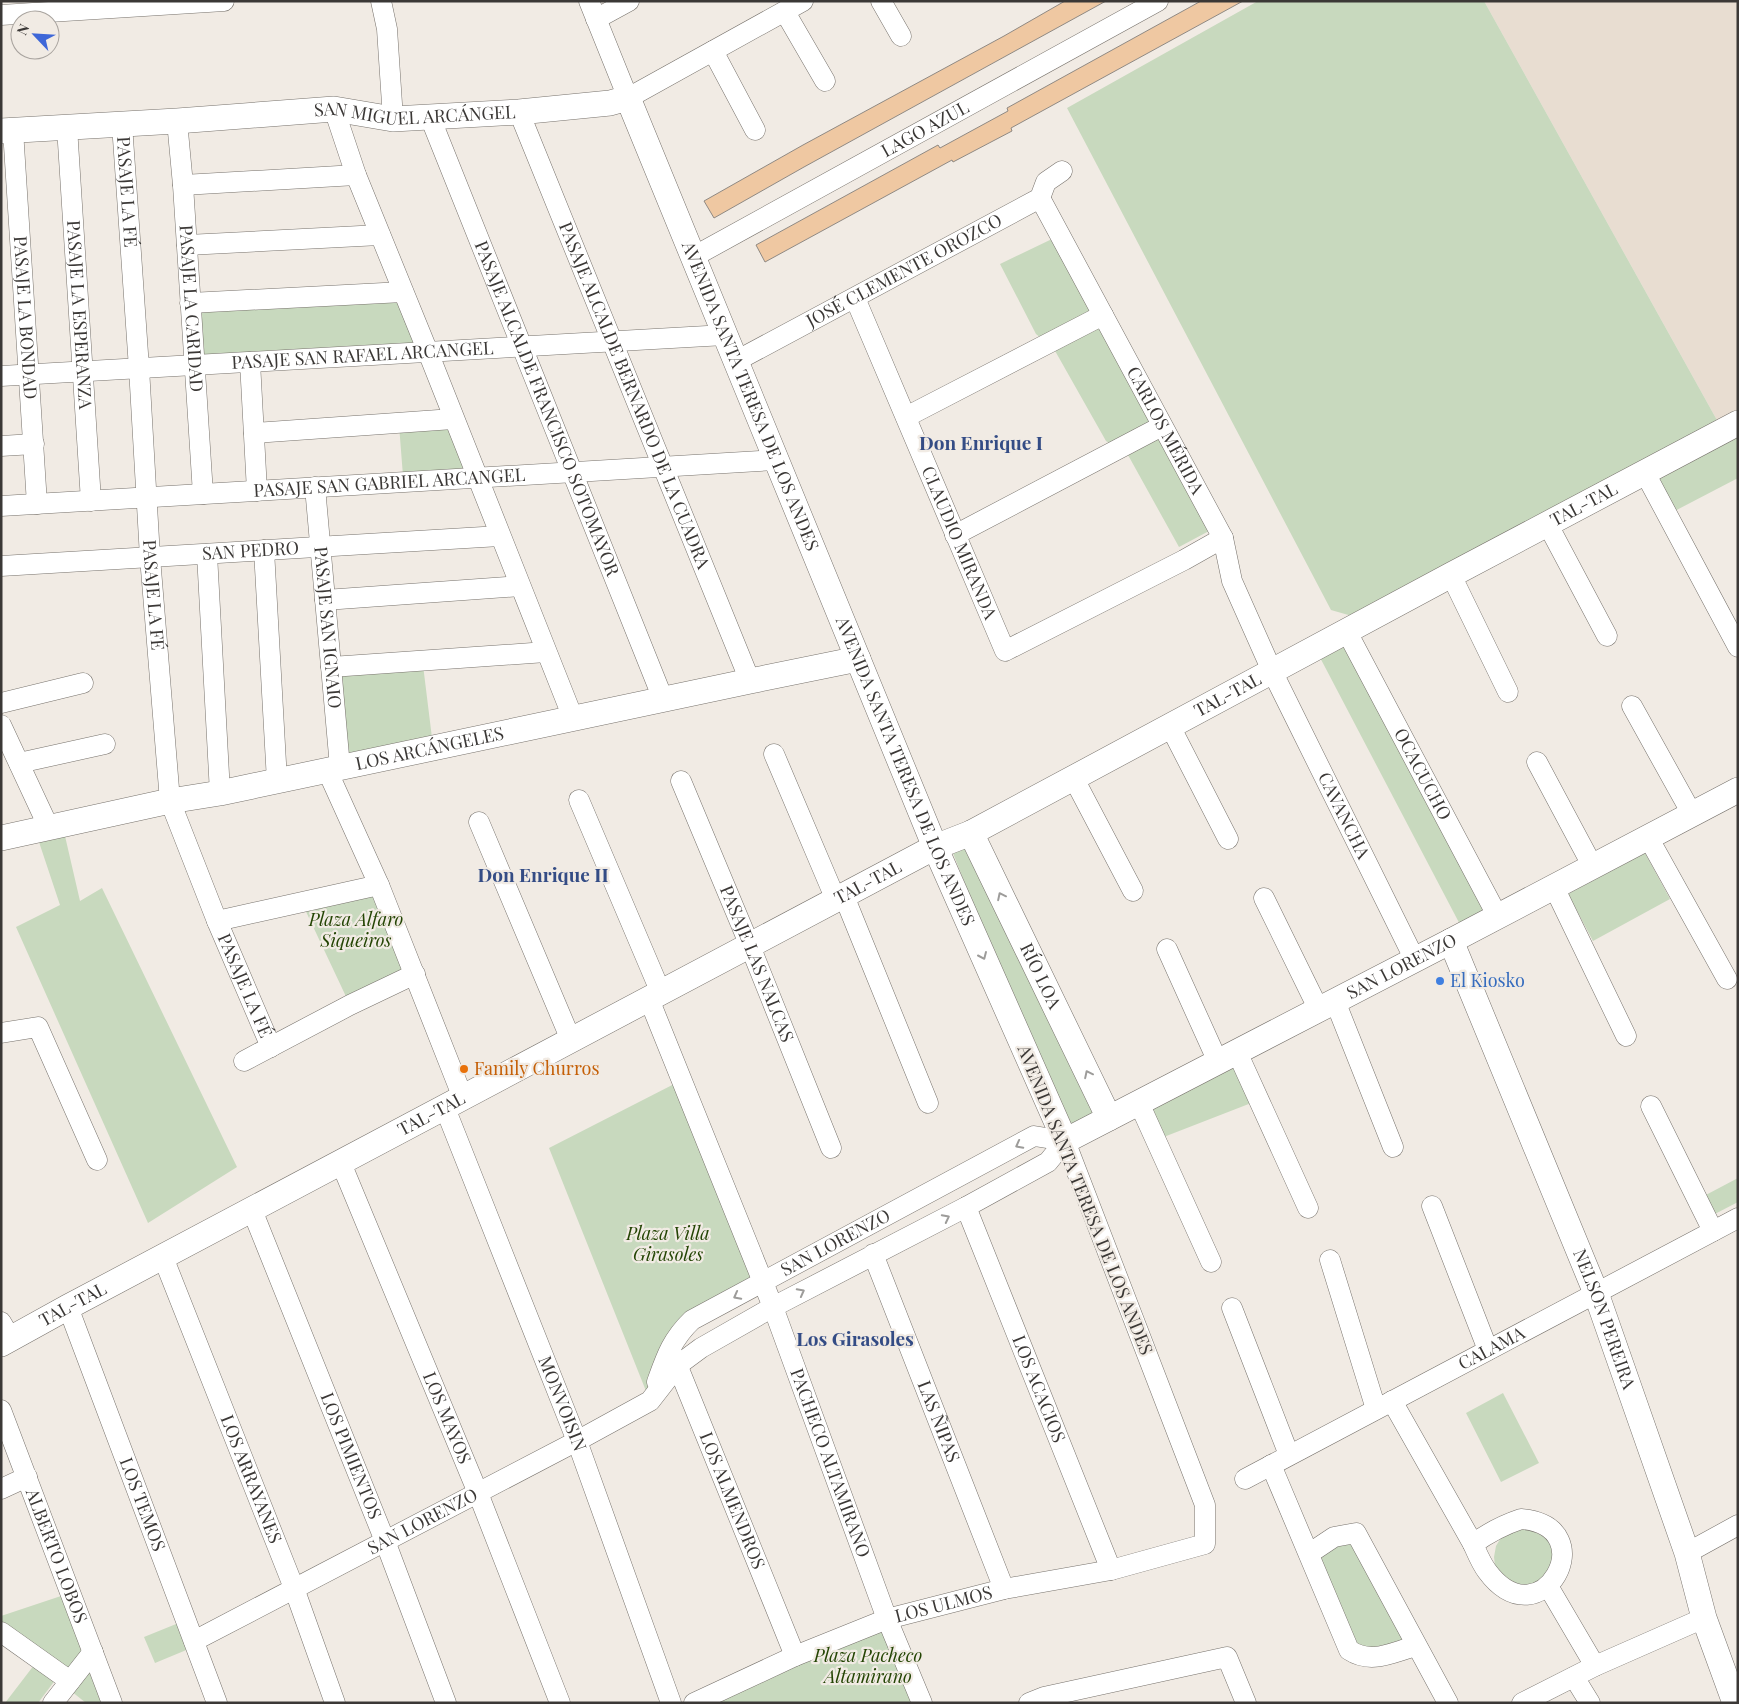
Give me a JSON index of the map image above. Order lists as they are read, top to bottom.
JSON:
{
  "streets": {
    "street": [
      "SAN MIGUEL ARCÁNGEL",
      "LAGO AZUL",
      "PASAJE LA FÉ",
      "JOSÉ CLEMENTE OROZCO",
      "PASAJE LA CARIDAD",
      "PASAJE LA ESPERANZA",
      "PASAJE LA BONDAD",
      "PASAJE SAN RAFAEL ARCANGEL",
      "PASAJE ALCALDE BERNARDO DE LA CUADRA",
      "AVENIDA SANTA TERESA DE LOS ANDES",
      "PASAJE ALCALDE FRANCISCO SOTOMAYOR",
      "CARLOS MÉRIDA",
      "PASAJE SAN GABRIEL ARCANGEL",
      "TAL-TAL",
      "CLAUDIO MIRANDA",
      "SAN PEDRO",
      "PASAJE SAN IGNAIO",
      "LOS ARCÁNGELES",
      "OCACUCHO",
      "CAVANCHA",
      "PASAJE LAS NALCAS",
      "SAN LORENZO",
      "RÍO LOA",
      "NELSON PEREIRA",
      "CALAMA",
      "LOS ACACIOS",
      "MONVOISIN",
      "LOS MAYOS",
      "LAS ÑIPAS",
      "LOS PIMIENTOS",
      "PACHECO ALTAMIRANO",
      "LOS ARRAYANES",
      "LOS ALMENDROS",
      "LOS TEMOS",
      "ALBERTO LOBOS",
      "LOS ULMOS"
    ]
  },
  "crossings": [
    ["SAN MIGUEL ARCÁNGEL", "PASAJE LA FÉ"],
    ["SAN MIGUEL ARCÁNGEL", "PASAJE LA CARIDAD"],
    ["SAN MIGUEL ARCÁNGEL", "PASAJE LA ESPERANZA"],
    ["SAN MIGUEL ARCÁNGEL", "PASAJE LA BONDAD"],
    ["SAN MIGUEL ARCÁNGEL", "PASAJE ALCALDE BERNARDO DE LA CUADRA"],
    ["SAN MIGUEL ARCÁNGEL", "AVENIDA SANTA TERESA DE LOS ANDES"],
    ["SAN MIGUEL ARCÁNGEL", "PASAJE ALCALDE FRANCISCO SOTOMAYOR"],
    ["LAGO AZUL", "AVENIDA SANTA TERESA DE LOS ANDES"],
    ["PASAJE LA FÉ", "PASAJE SAN RAFAEL ARCANGEL"],
    ["PASAJE LA FÉ", "PASAJE SAN GABRIEL ARCANGEL"],
    ["PASAJE LA FÉ", "SAN PEDRO"],
    ["PASAJE LA FÉ", "LOS ARCÁNGELES"],
    ["JOSÉ CLEMENTE OROZCO", "AVENIDA SANTA TERESA DE LOS ANDES"],
    ["JOSÉ CLEMENTE OROZCO", "CARLOS MÉRIDA"],
    ["JOSÉ CLEMENTE OROZCO", "CLAUDIO MIRANDA"],
    ["PASAJE LA CARIDAD", "PASAJE SAN RAFAEL ARCANGEL"],
    ["PASAJE LA CARIDAD", "PASAJE SAN GABRIEL ARCANGEL"],
    ["PASAJE LA ESPERANZA", "PASAJE SAN RAFAEL ARCANGEL"],
    ["PASAJE LA ESPERANZA", "PASAJE SAN GABRIEL ARCANGEL"],
    ["PASAJE LA BONDAD", "PASAJE SAN RAFAEL ARCANGEL"],
    ["PASAJE LA BONDAD", "PASAJE SAN GABRIEL ARCANGEL"],
    ["PASAJE SAN RAFAEL ARCANGEL", "PASAJE ALCALDE BERNARDO DE LA CUADRA"],
    ["PASAJE SAN RAFAEL ARCANGEL", "AVENIDA SANTA TERESA DE LOS ANDES"],
    ["PASAJE SAN RAFAEL ARCANGEL", "PASAJE ALCALDE FRANCISCO SOTOMAYOR"],
    ["PASAJE ALCALDE BERNARDO DE LA CUADRA", "PASAJE SAN GABRIEL ARCANGEL"],
    ["PASAJE ALCALDE BERNARDO DE LA CUADRA", "LOS ARCÁNGELES"],
    ["AVENIDA SANTA TERESA DE LOS ANDES", "PASAJE SAN GABRIEL ARCANGEL"],
    ["AVENIDA SANTA TERESA DE LOS ANDES", "TAL-TAL"],
    ["AVENIDA SANTA TERESA DE LOS ANDES", "LOS ARCÁNGELES"],
    ["AVENIDA SANTA TERESA DE LOS ANDES", "SAN LORENZO"],
    ["AVENIDA SANTA TERESA DE LOS ANDES", "LOS ULMOS"],
    ["PASAJE ALCALDE FRANCISCO SOTOMAYOR", "PASAJE SAN GABRIEL ARCANGEL"],
    ["PASAJE ALCALDE FRANCISCO SOTOMAYOR", "LOS ARCÁNGELES"],
    ["CARLOS MÉRIDA", "TAL-TAL"],
    ["CARLOS MÉRIDA", "CLAUDIO MIRANDA"],
    ["CARLOS MÉRIDA", "CAVANCHA"],
    ["PASAJE SAN GABRIEL ARCANGEL", "PASAJE SAN IGNAIO"],
    ["TAL-TAL", "OCACUCHO"],
    ["TAL-TAL", "CAVANCHA"],
    ["TAL-TAL", "PASAJE LAS NALCAS"],
    ["TAL-TAL", "RÍO LOA"],
    ["TAL-TAL", "MONVOISIN"],
    ["TAL-TAL", "LOS MAYOS"],
    ["TAL-TAL", "LOS PIMIENTOS"],
    ["TAL-TAL", "PACHECO ALTAMIRANO"],
    ["TAL-TAL", "LOS ARRAYANES"],
    ["TAL-TAL", "LOS TEMOS"],
    ["SAN PEDRO", "PASAJE SAN IGNAIO"],
    ["PASAJE SAN IGNAIO", "LOS ARCÁNGELES"],
    ["PASAJE SAN IGNAIO", "MONVOISIN"],
    ["OCACUCHO", "SAN LORENZO"],
    ["CAVANCHA", "SAN LORENZO"],
    ["SAN LORENZO", "RÍO LOA"],
    ["SAN LORENZO", "NELSON PEREIRA"],
    ["SAN LORENZO", "LOS ACACIOS"],
    ["SAN LORENZO", "MONVOISIN"],
    ["SAN LORENZO", "LOS MAYOS"],
    ["SAN LORENZO", "LAS ÑIPAS"],
    ["SAN LORENZO", "LOS PIMIENTOS"],
    ["SAN LORENZO", "PACHECO ALTAMIRANO"],
    ["SAN LORENZO", "LOS ARRAYANES"],
    ["SAN LORENZO", "LOS ALMENDROS"],
    ["SAN LORENZO", "LOS TEMOS"],
    ["NELSON PEREIRA", "CALAMA"],
    ["LOS ACACIOS", "LOS ULMOS"],
    ["LAS ÑIPAS", "LOS ULMOS"],
    ["PACHECO ALTAMIRANO", "LOS ULMOS"],
    ["LOS ALMENDROS", "LOS ULMOS"]
  ],
  "districts": ["Don Enrique I", "Don Enrique II", "Los Girasoles"],
  "parks": ["Plaza Alfaro Siqueiros", "Plaza Villa Girasoles", "Plaza Pacheco Altamirano"],
  "places": ["El Kiosko", "Family Churros"],
  "north": "top left"
}
